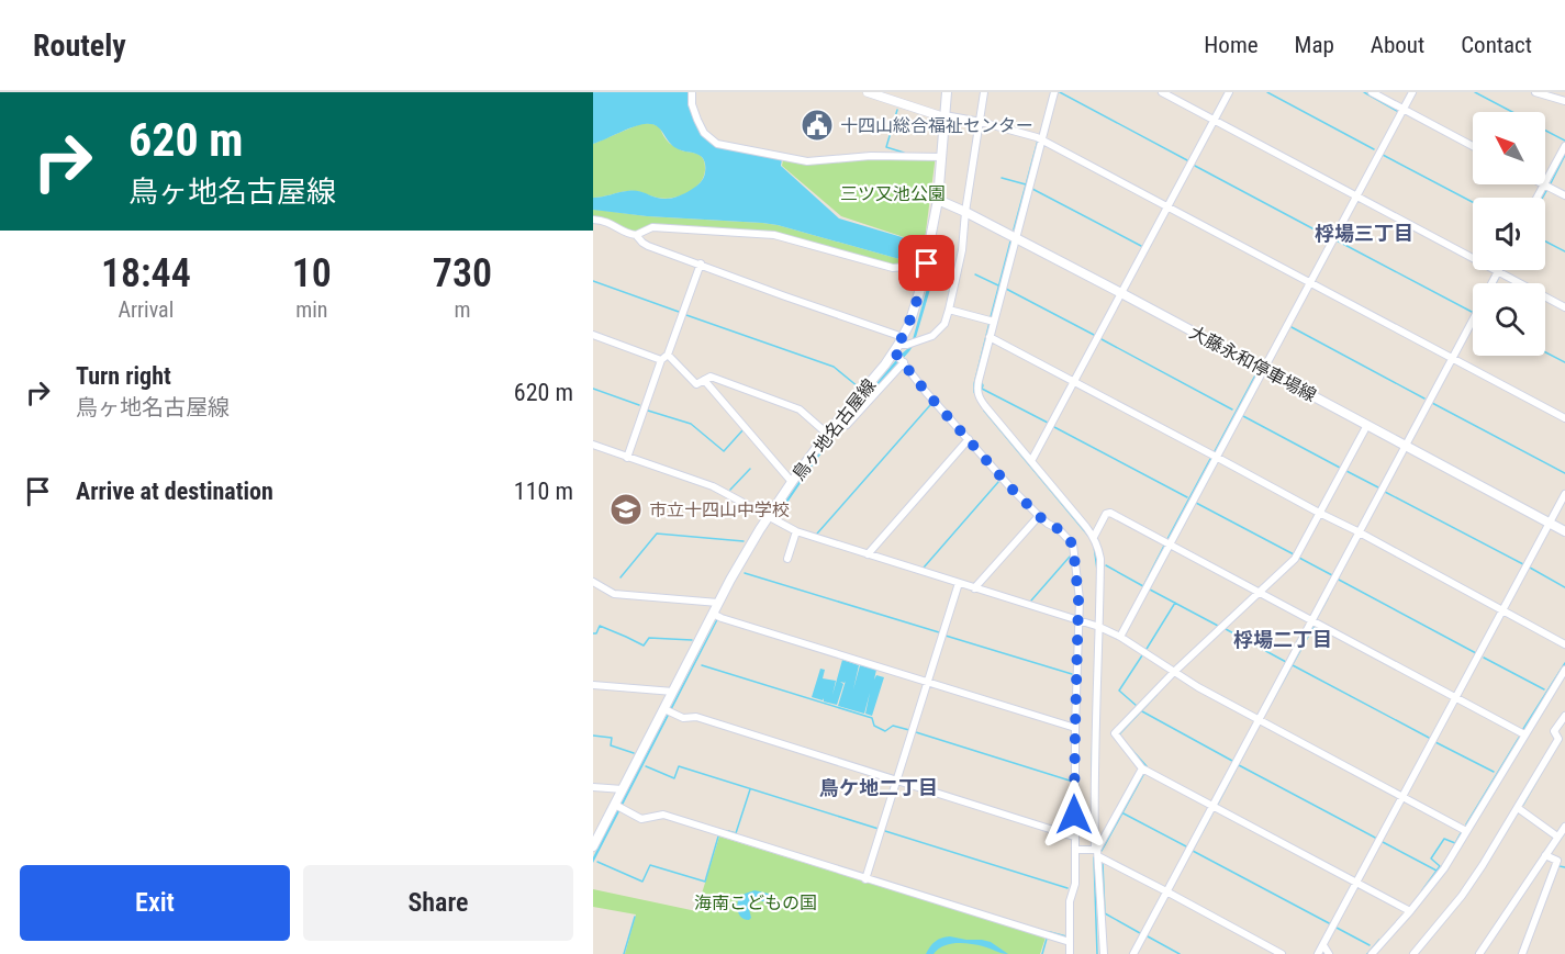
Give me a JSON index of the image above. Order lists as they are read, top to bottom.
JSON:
{
  "streets": {
    "main road": ["大藤永和停車場線", "鳥ヶ地名古屋線"]
  },
  "crossings": [
    ["大藤永和停車場線", "鳥ヶ地名古屋線"]
  ],
  "districts": ["桴場三丁目", "桴場二丁目", "鳥ケ地二丁目"],
  "parks": ["三ツ又池公園", "海南こどもの国"],
  "places": {
    "public building": ["十四山総合福祉センター"],
    "school or university": ["市立十四山中学校"]
  },
  "north": "top left",
  "page": {
    "header": "Routely",
    "nav": [
      "Home",
      "Map",
      "About",
      "Contact"
    ],
    "turn": ["620 m", "鳥ヶ地名古屋線"],
    "eta": [
      "18:44",
      "Arrival",
      "10",
      "min",
      "730",
      "m"
    ],
    "list": [
      {
        "name": "Turn right",
        "note": "鳥ヶ地名古屋線",
        "value": "620 m"
      },
      {
        "name": "Arrive at destination",
        "value": "110 m"
      }
    ],
    "buttons": ["Exit", "Share"]
  }
}
